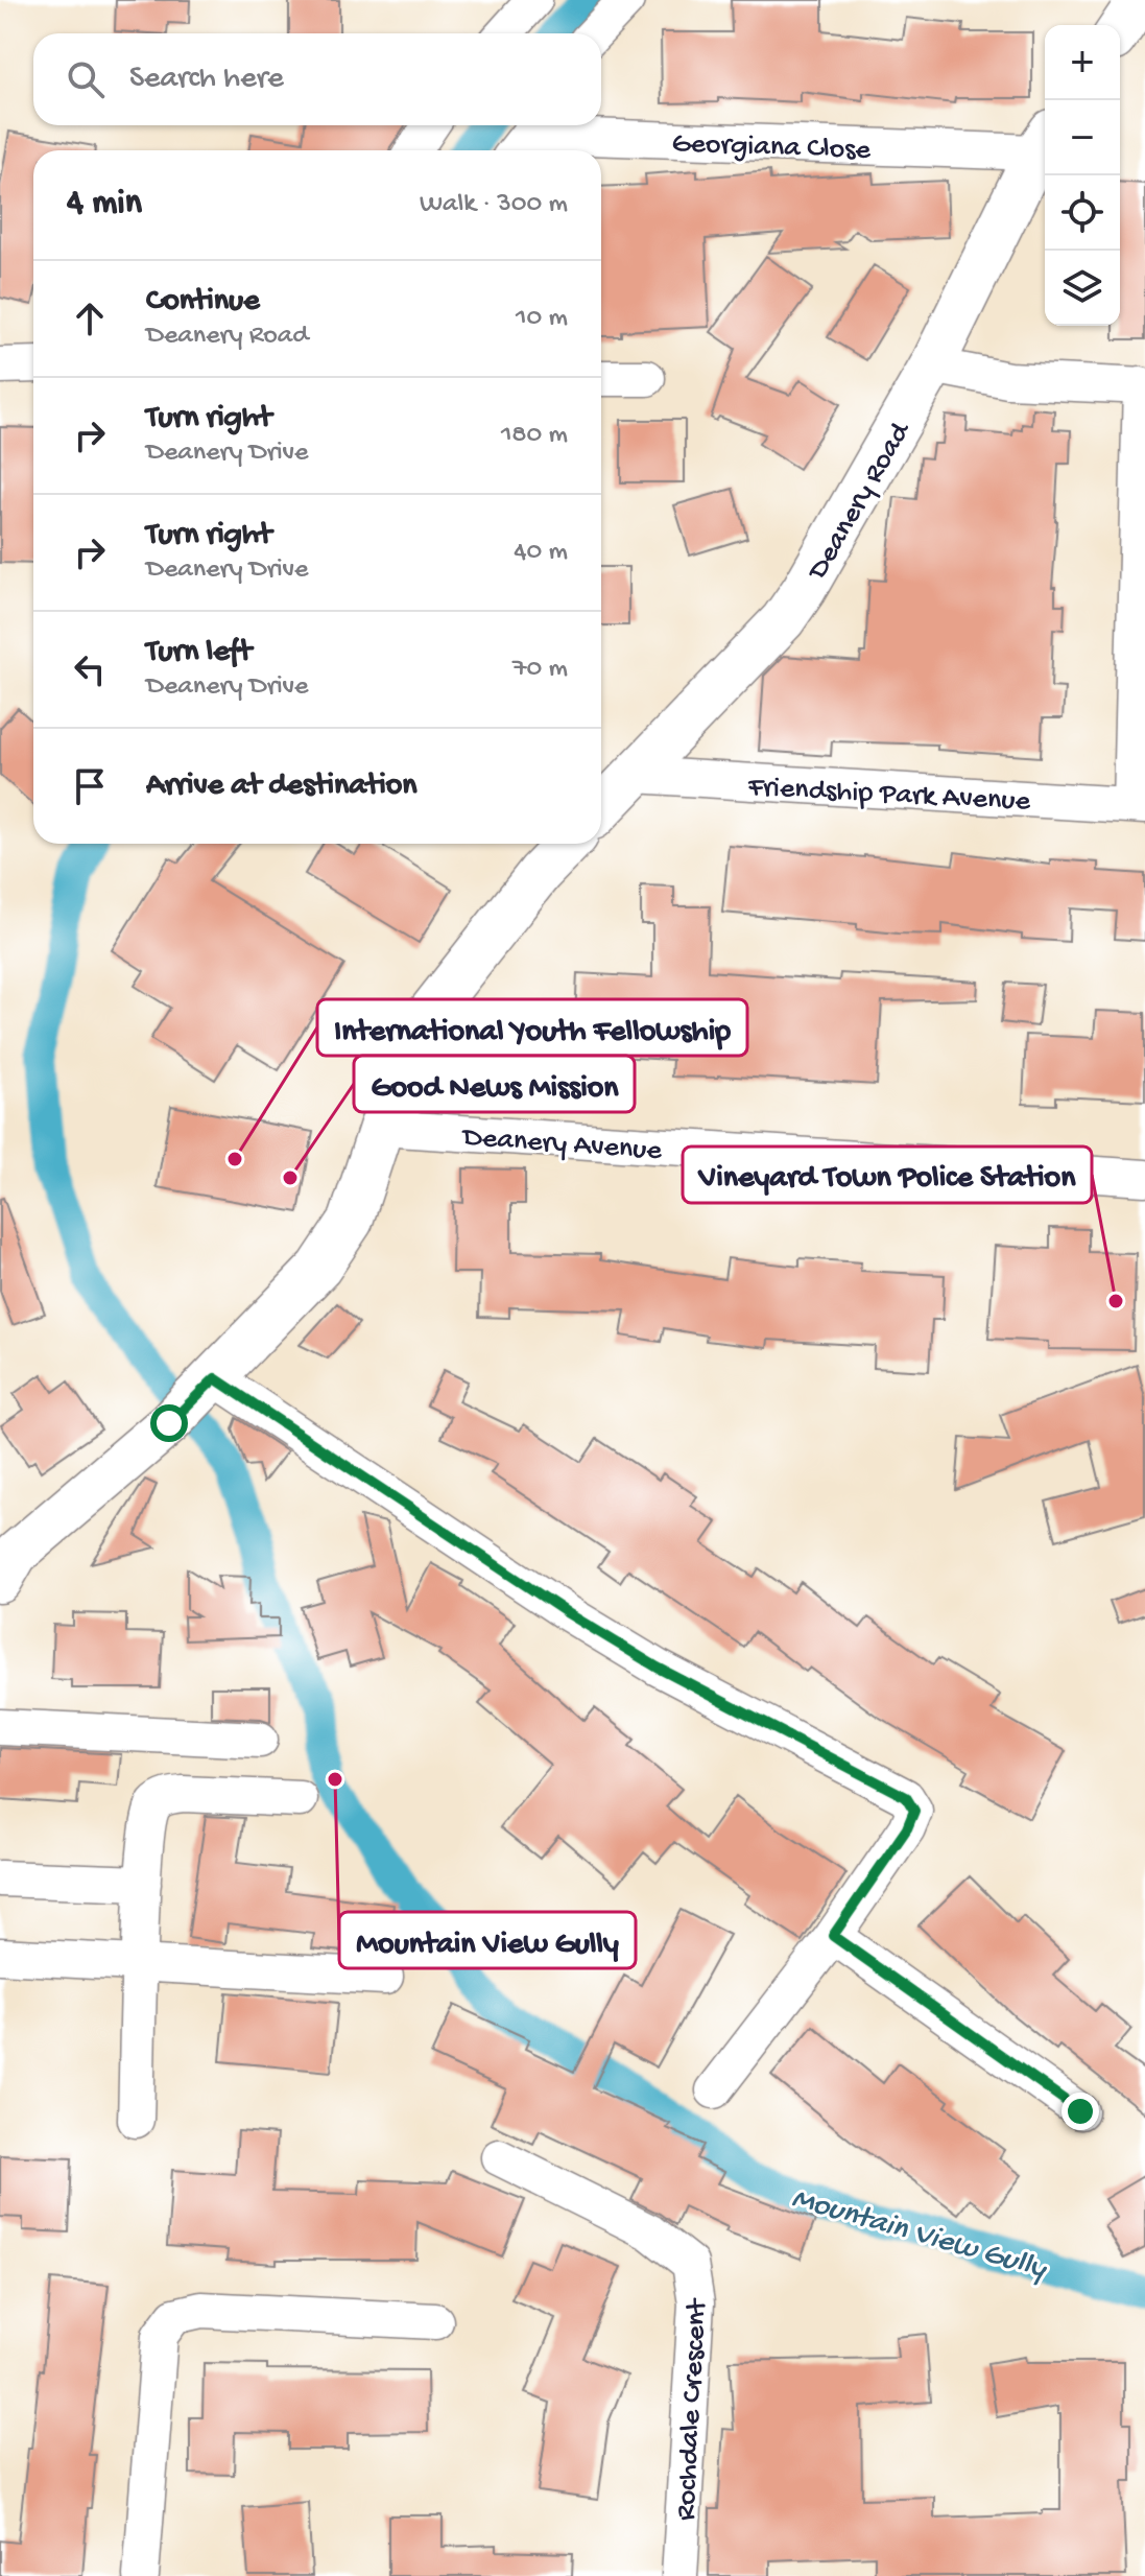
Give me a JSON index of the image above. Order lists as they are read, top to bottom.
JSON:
{
  "streets": {
    "street": [
      "Georgiana Close",
      "Deanery Road",
      "Friendship Park Avenue",
      "Deanery Avenue",
      "Rochdale Crescent"
    ]
  },
  "crossings": [
    ["Georgiana Close", "Deanery Road"],
    ["Deanery Road", "Friendship Park Avenue"]
  ],
  "water": ["Mountain View Gully"],
  "places": [
    "International Youth Fellowship",
    "Good News Mission",
    "Vineyard Town Police Station",
    "Mountain View Gully"
  ],
  "page": {
    "map_buttons": ["+", "−"],
    "search": "Search here",
    "heading": ["4 min", "Walk · 300 m"],
    "list": [
      ["Continue", "Deanery Road", "10 m"],
      ["Turn right", "Deanery Drive", "180 m"],
      ["Turn right", "Deanery Drive", "40 m"],
      ["Turn left", "Deanery Drive", "70 m"],
      "Arrive at destination"
    ]
  }
}
